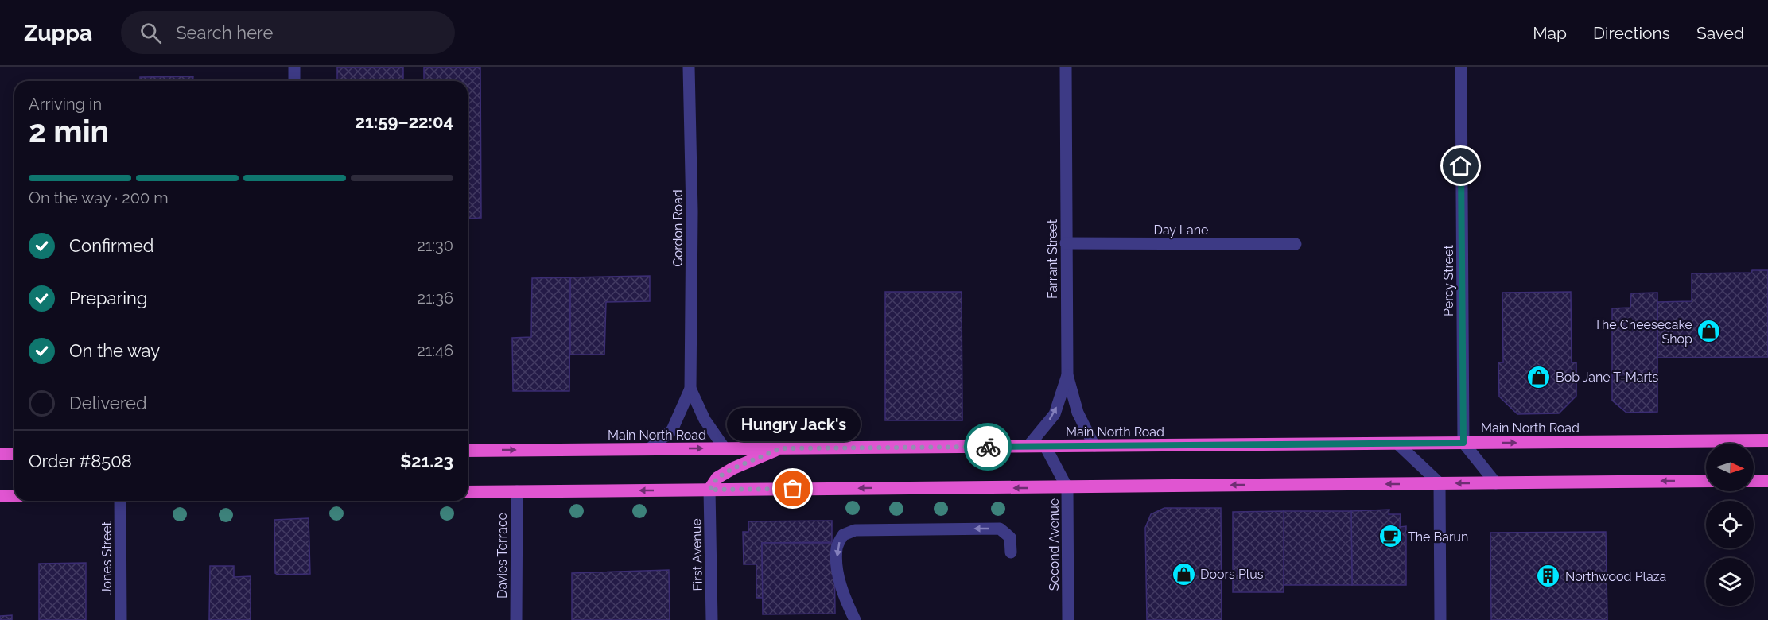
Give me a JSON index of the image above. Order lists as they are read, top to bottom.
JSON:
{
  "streets": {
    "highway": ["Main North Road"],
    "street": [
      "Gordon Road",
      "Day Lane",
      "Farrant Street",
      "Percy Street",
      "Second Avenue",
      "First Avenue",
      "Davies Terrace",
      "Jones Street"
    ]
  },
  "crossings": [
    ["Gordon Road", "Main North Road"],
    ["Day Lane", "Farrant Street"],
    ["Farrant Street", "Main North Road"],
    ["Percy Street", "Main North Road"],
    ["Main North Road", "Second Avenue"]
  ],
  "places": {
    "shop": ["The Cheesecake Shop", "Bob Jane T-Marts", "Doors Plus"],
    "other": ["Hungry Jack's"],
    "cafe": ["The Barun"],
    "building": ["Northwood Plaza"]
  },
  "north": "right",
  "page": {
    "header": "Zuppa",
    "search": "Search here",
    "nav": ["Map", "Directions", "Saved"],
    "heading": ["2 min", "Arriving in", "21:59–22:04"],
    "panel": ["Order #8508", "$21.23"],
    "bar": "On the way · 200 m",
    "list": [
      ["Confirmed", "21:30"],
      ["Preparing", "21:36"],
      ["On the way", "21:46"],
      "Delivered"
    ],
    "bubble": "Hungry Jack's"
  }
}
